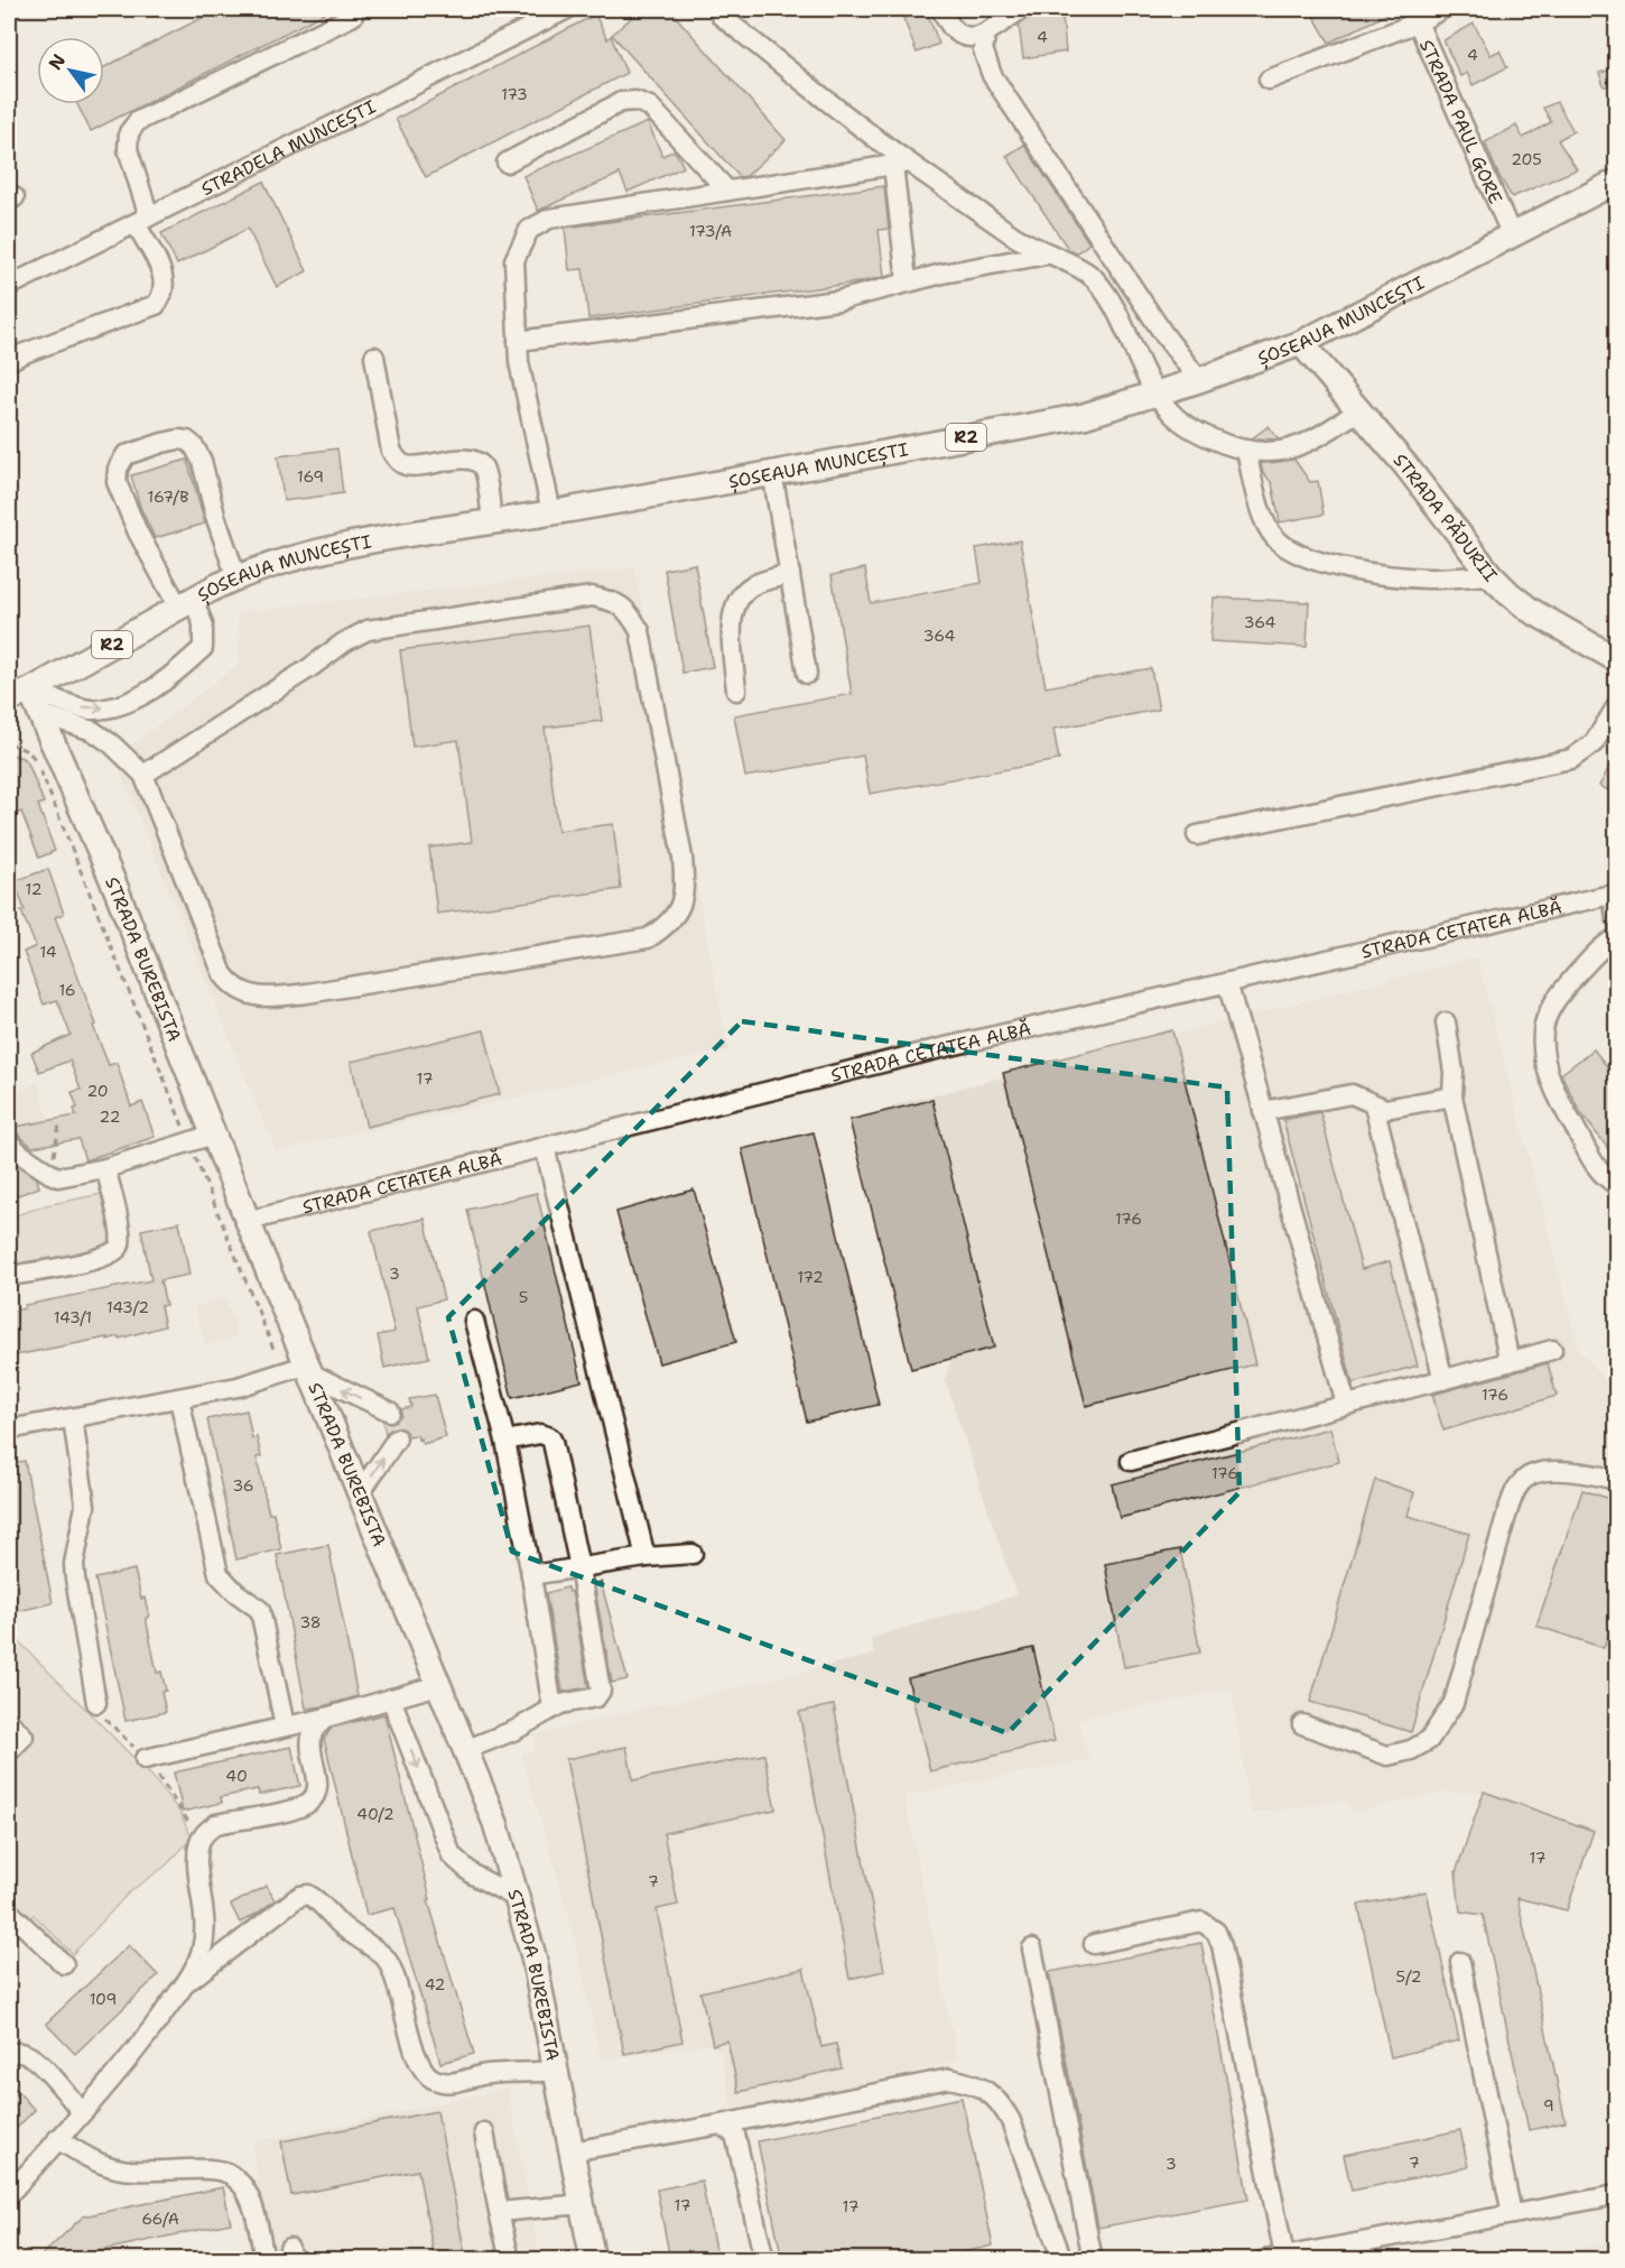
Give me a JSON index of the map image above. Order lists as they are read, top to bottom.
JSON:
{
  "streets": {
    "main road": [
      "ȘOSEAUA MUNCEȘTI",
      "R2",
      "STRADA PĂDURII",
      "STRADA BUREBISTA"
    ],
    "street": ["STRADA PAUL GORE", "STRADELA MUNCEȘTI", "STRADA CETATEA ALBĂ"]
  },
  "crossings": [
    ["STRADA PAUL GORE", "ȘOSEAUA MUNCEȘTI"],
    ["ȘOSEAUA MUNCEȘTI", "STRADA PĂDURII"],
    ["ȘOSEAUA MUNCEȘTI", "STRADA BUREBISTA"],
    ["STRADA CETATEA ALBĂ", "STRADA BUREBISTA"]
  ],
  "house_numbers": [
    "4",
    "4",
    "173",
    "205",
    "173/A",
    "169",
    "167/B",
    "364",
    "364",
    "12",
    "14",
    "16",
    "17",
    "20",
    "22",
    "176",
    "3",
    "172",
    "5",
    "143/2",
    "143/1",
    "176",
    "176",
    "36",
    "38",
    "40",
    "40/2",
    "17",
    "7",
    "5/2",
    "42",
    "109",
    "9",
    "7",
    "3",
    "17",
    "17",
    "66/A"
  ],
  "north": "top left"
}
